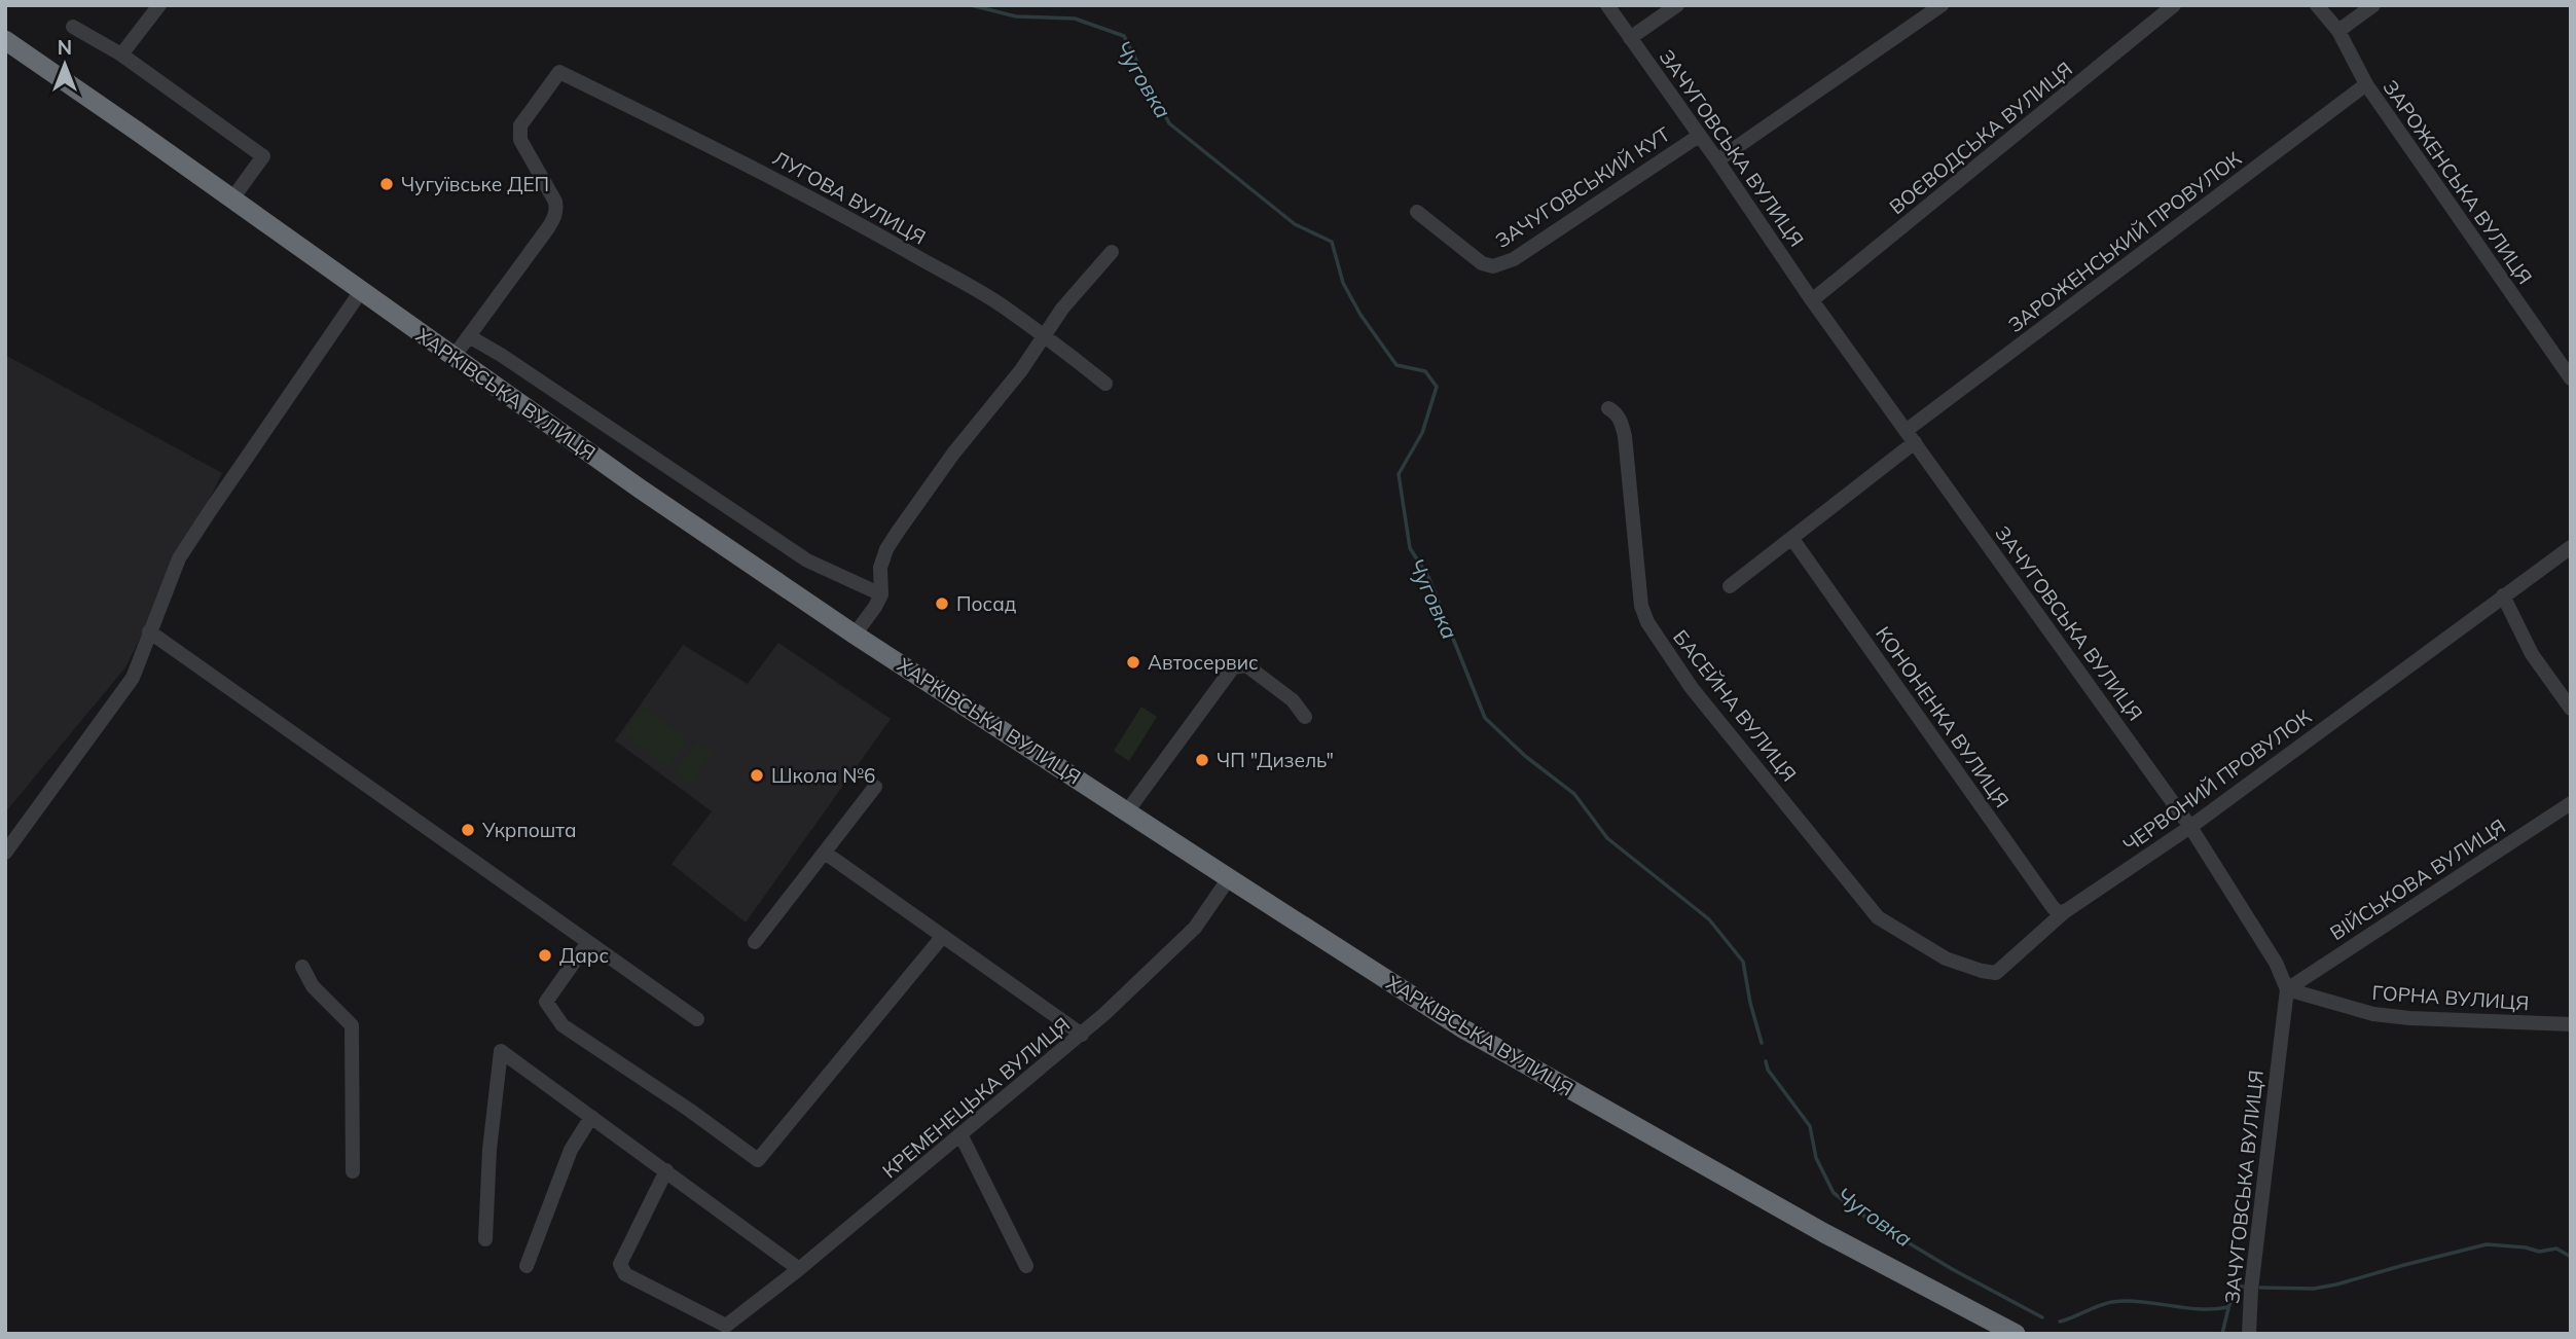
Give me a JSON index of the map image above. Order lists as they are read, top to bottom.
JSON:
{
  "streets": {
    "highway": ["ХАРКІВСЬКА ВУЛИЦЯ"],
    "street": [
      "ВОЄВОДСЬКА ВУЛИЦЯ",
      "ЗАЧУГОВСЬКА ВУЛИЦЯ",
      "ЗАРОЖЕНСЬКА ВУЛИЦЯ",
      "ЗАЧУГОВСЬКИЙ КУТ",
      "ЛУГОВА ВУЛИЦЯ",
      "ЗАРОЖЕНСЬКИЙ ПРОВУЛОК",
      "БАСЕЙНА ВУЛИЦЯ",
      "КОНОНЕНКА ВУЛИЦЯ",
      "ЧЕРВОНИЙ ПРОВУЛОК",
      "ВІЙСЬКОВА ВУЛИЦЯ",
      "ГОРНА ВУЛИЦЯ",
      "КРЕМЕНЕЦЬКА ВУЛИЦЯ"
    ]
  },
  "crossings": [
    ["ВОЄВОДСЬКА ВУЛИЦЯ", "ЗАЧУГОВСЬКА ВУЛИЦЯ"],
    ["ЗАЧУГОВСЬКА ВУЛИЦЯ", "ЗАЧУГОВСЬКИЙ КУТ"],
    ["ЗАЧУГОВСЬКА ВУЛИЦЯ", "ЗАРОЖЕНСЬКИЙ ПРОВУЛОК"],
    ["ЗАЧУГОВСЬКА ВУЛИЦЯ", "ЧЕРВОНИЙ ПРОВУЛОК"],
    ["ЗАЧУГОВСЬКА ВУЛИЦЯ", "ВІЙСЬКОВА ВУЛИЦЯ"],
    ["ЗАЧУГОВСЬКА ВУЛИЦЯ", "ГОРНА ВУЛИЦЯ"],
    ["ЗАРОЖЕНСЬКА ВУЛИЦЯ", "ЗАРОЖЕНСЬКИЙ ПРОВУЛОК"],
    ["ЗАРОЖЕНСЬКИЙ ПРОВУЛОК", "КОНОНЕНКА ВУЛИЦЯ"],
    ["ХАРКІВСЬКА ВУЛИЦЯ", "КРЕМЕНЕЦЬКА ВУЛИЦЯ"],
    ["БАСЕЙНА ВУЛИЦЯ", "ЧЕРВОНИЙ ПРОВУЛОК"],
    ["КОНОНЕНКА ВУЛИЦЯ", "ЧЕРВОНИЙ ПРОВУЛОК"],
    ["ВІЙСЬКОВА ВУЛИЦЯ", "ГОРНА ВУЛИЦЯ"]
  ],
  "water": ["Чуговка"],
  "places": [
    "Чугуївське ДЕП",
    "Посад",
    "Автосервис",
    "ЧП \"Дизель\"",
    "Школа №6",
    "Укрпошта",
    "Дарс"
  ],
  "north": "top"
}
